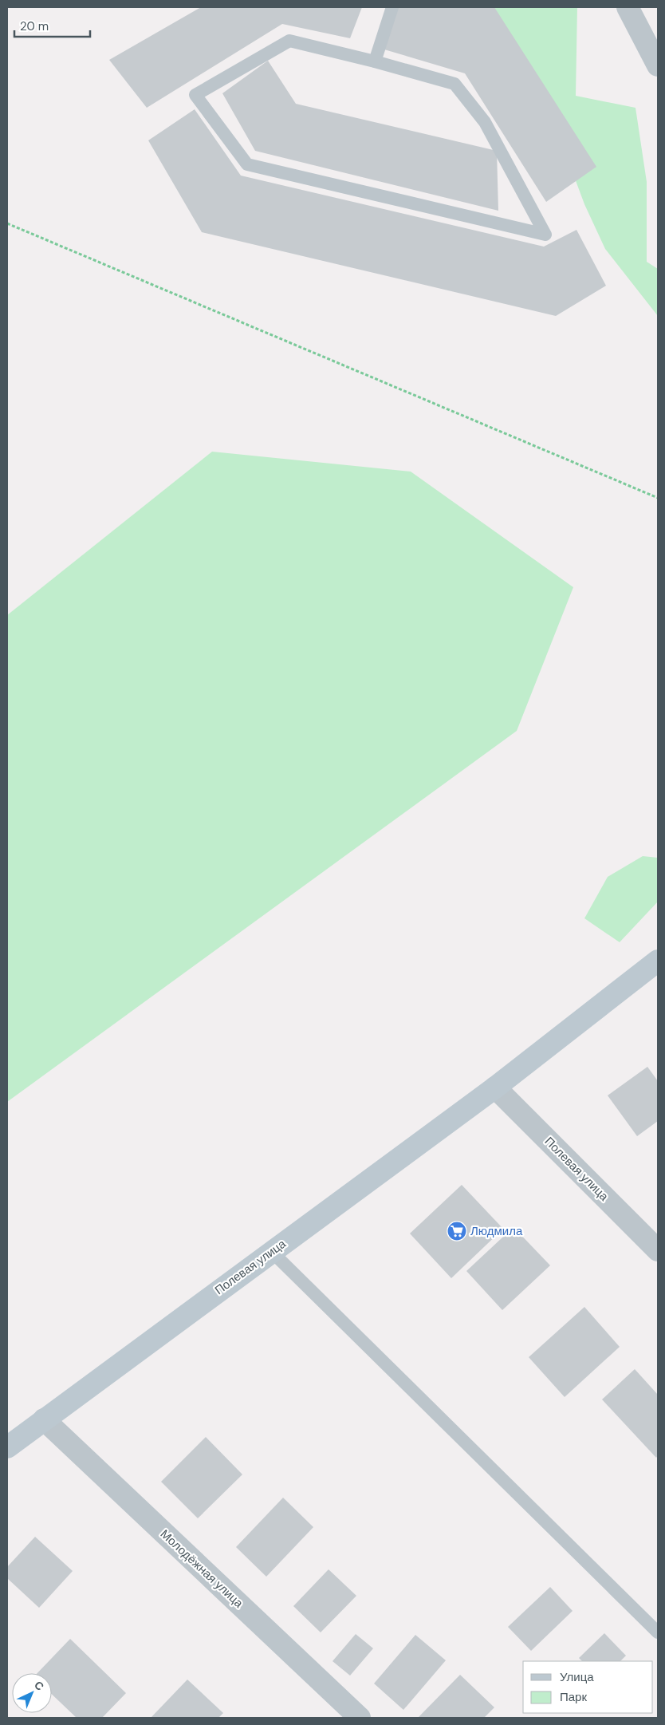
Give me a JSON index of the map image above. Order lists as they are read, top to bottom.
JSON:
{
  "streets": {
    "street": ["Полевая улица", "Молодёжная улица"]
  },
  "crossings": [
    ["Полевая улица", "Молодёжная улица"]
  ],
  "places": {
    "supermarket": ["Людмила"]
  },
  "legend": ["Улица", "Парк"],
  "scale_bar": "20 m",
  "north": "top right"
}
